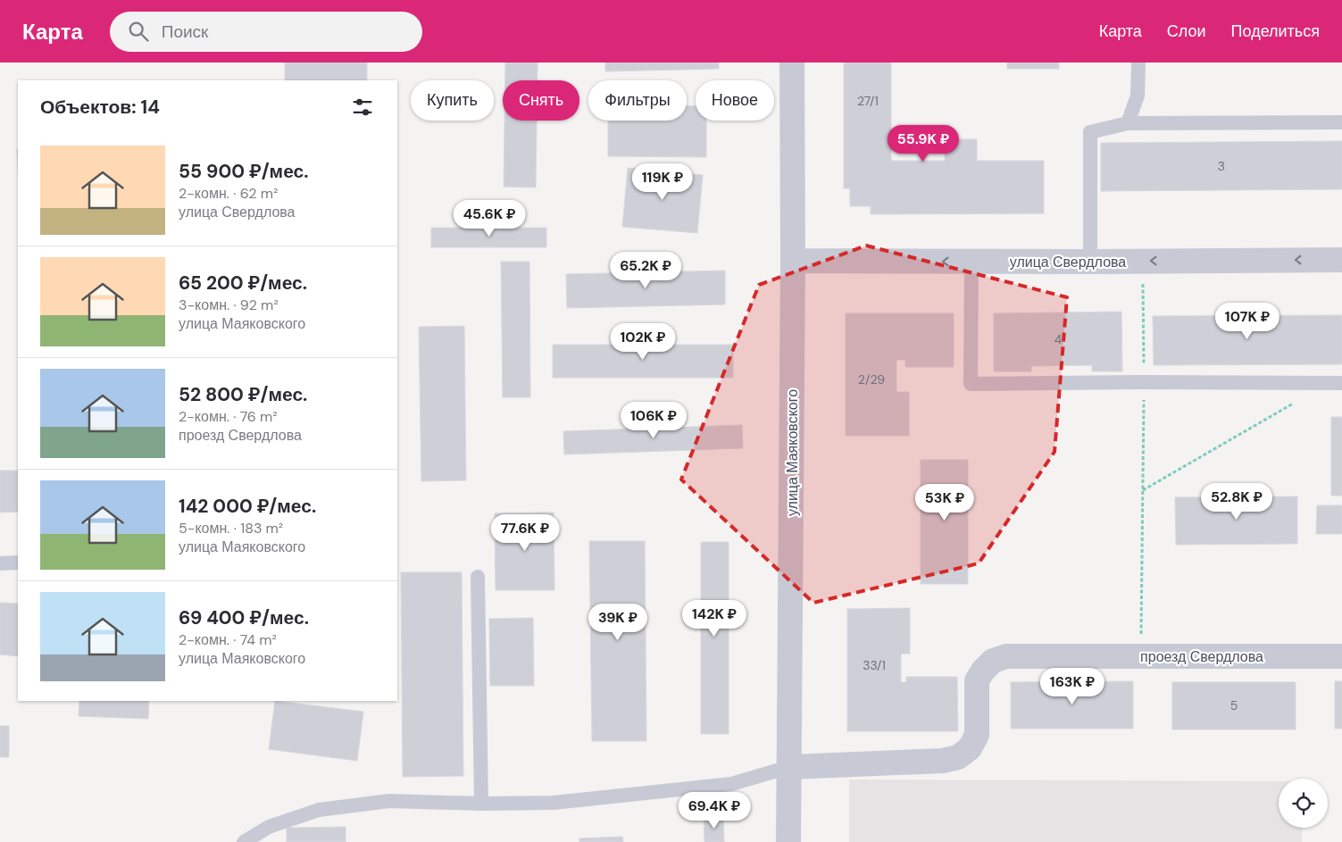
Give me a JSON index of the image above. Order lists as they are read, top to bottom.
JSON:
{
  "streets": {
    "street": ["улица Свердлова", "улица Маяковского", "проезд Свердлова"]
  },
  "crossings": [
    ["улица Свердлова", "улица Маяковского"],
    ["улица Маяковского", "проезд Свердлова"]
  ],
  "one_way": ["улица Свердлова"],
  "house_numbers": [
    "27/1",
    "3",
    "4",
    "2/29",
    "33/1",
    "5"
  ],
  "page": {
    "header": "Карта",
    "search": "Поиск",
    "nav": ["Карта", "Слои", "Поделиться"],
    "chip": [
      "Купить",
      "Снять",
      "Фильтры",
      "Новое"
    ],
    "heading": "Объектов: 14",
    "price": [
      "55.9K ₽",
      "119K ₽",
      "45.6K ₽",
      "65.2K ₽",
      "107K ₽",
      "102K ₽",
      "106K ₽",
      "52.8K ₽",
      "53K ₽",
      "77.6K ₽",
      "142K ₽",
      "39K ₽",
      "163K ₽",
      "69.4K ₽"
    ],
    "list": [
      {
        "name": "55 900 ₽/мес.",
        "note": "2-комн. · 62 m² · улица Свердлова"
      },
      {
        "name": "65 200 ₽/мес.",
        "note": "3-комн. · 92 m² · улица Маяковского"
      },
      {
        "name": "52 800 ₽/мес.",
        "note": "2-комн. · 76 m² · проезд Свердлова"
      },
      {
        "name": "142 000 ₽/мес.",
        "note": "5-комн. · 183 m² · улица Маяковского"
      },
      {
        "name": "69 400 ₽/мес.",
        "note": "2-комн. · 74 m² · улица Маяковского"
      }
    ]
  }
}
